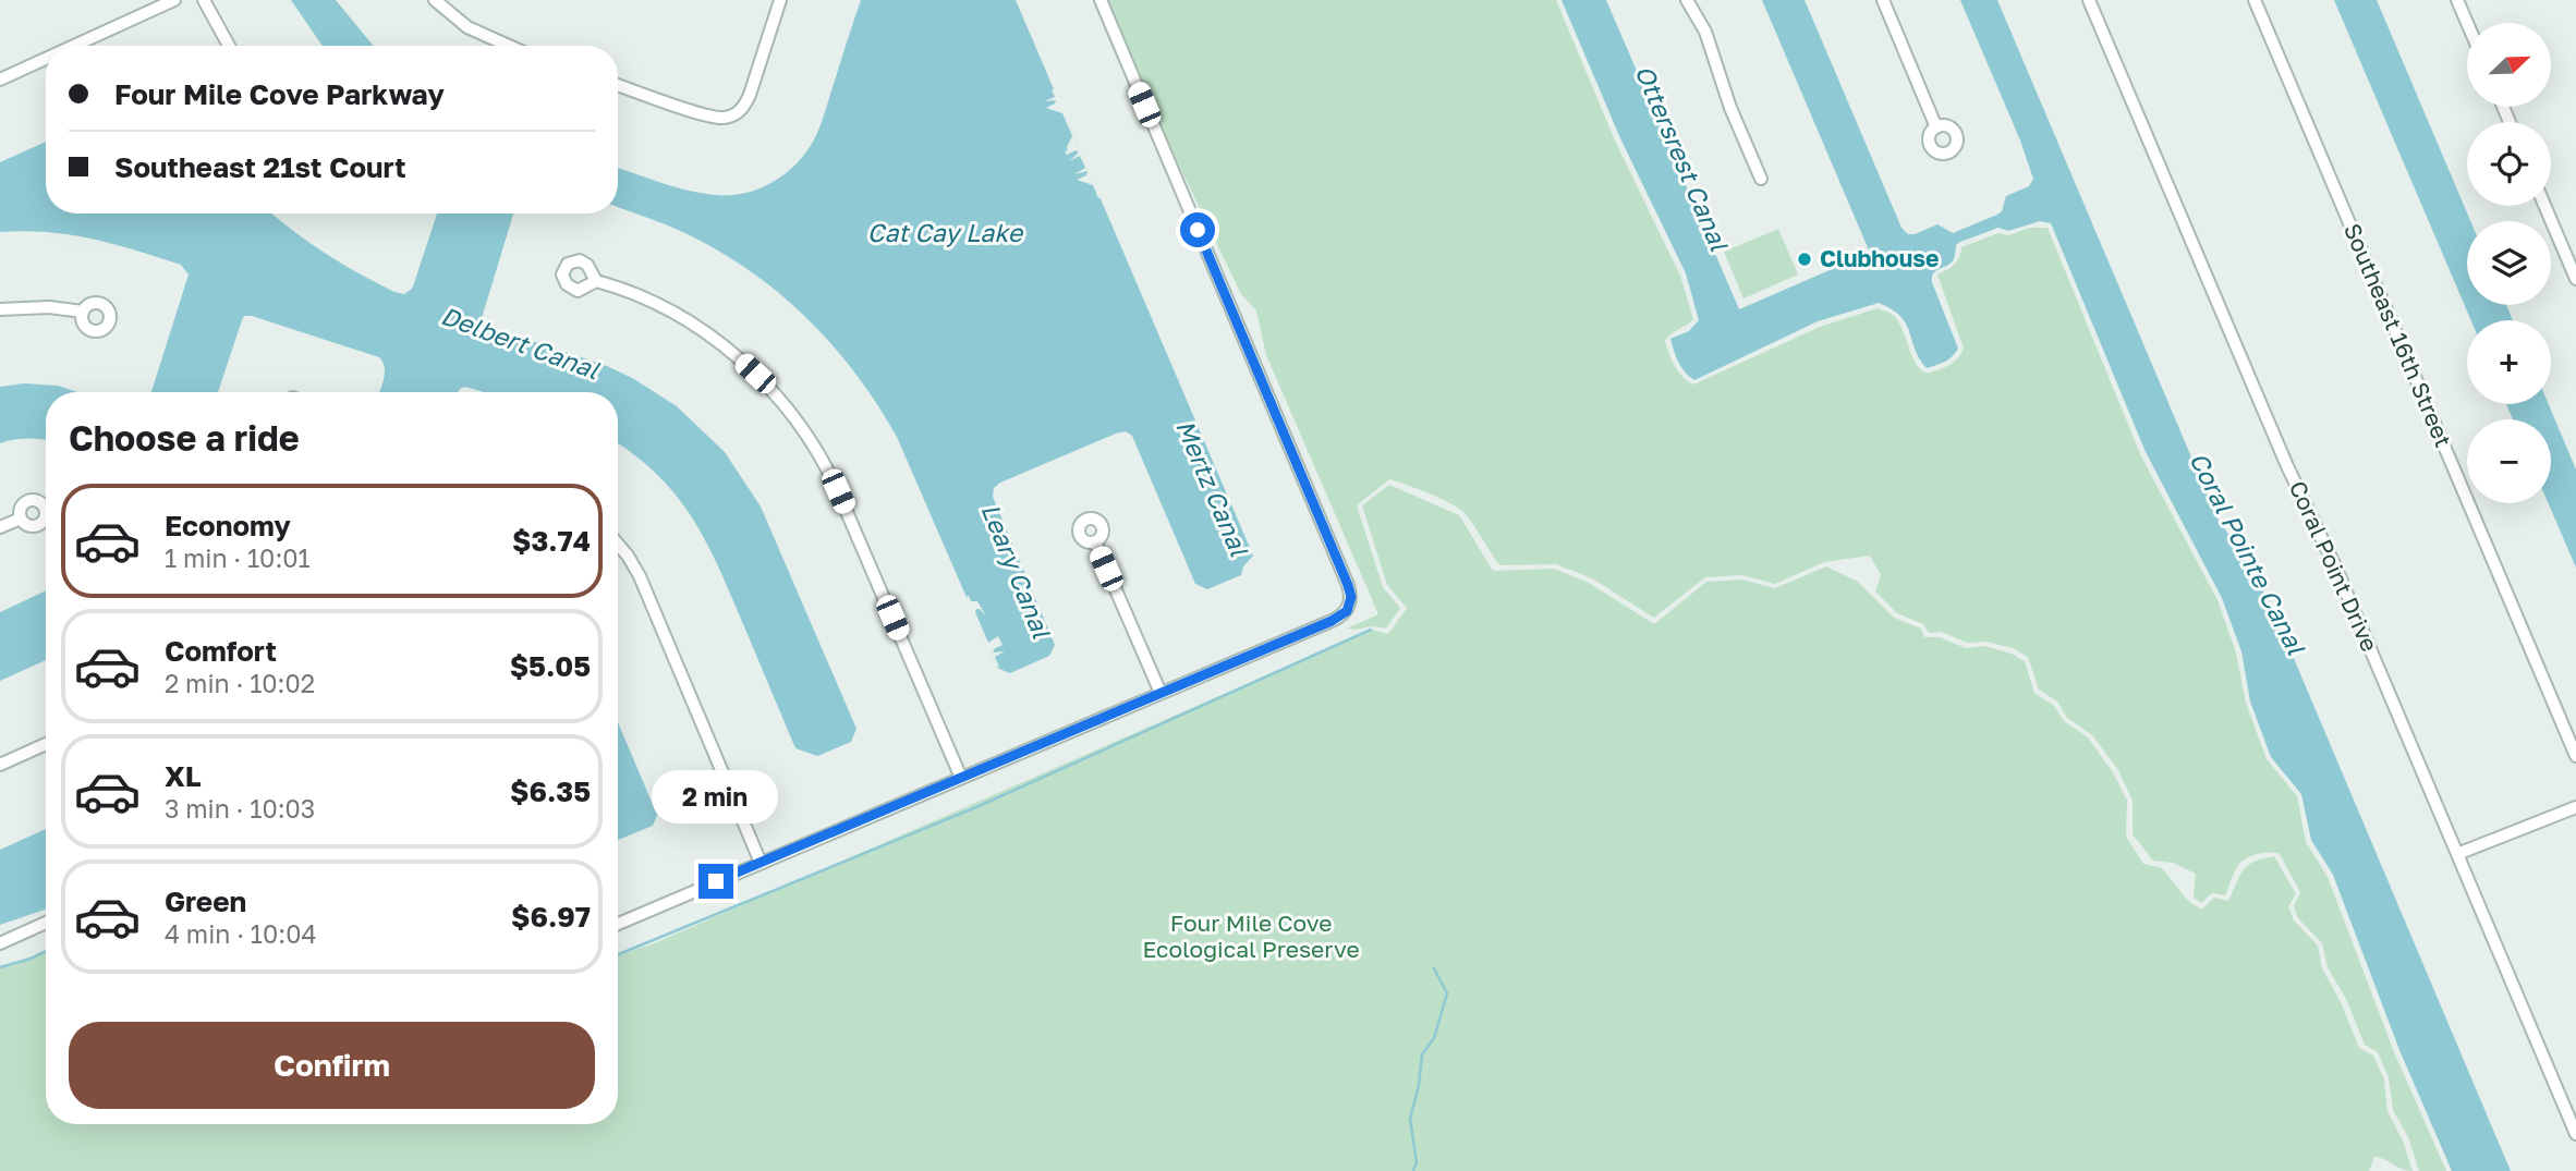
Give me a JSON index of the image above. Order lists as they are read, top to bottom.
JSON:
{
  "streets": {
    "street": ["Southeast 16th Street", "Coral Point Drive"]
  },
  "water": [
    "Ottersrest Canal",
    "Cat Cay Lake",
    "Delbert Canal",
    "Mertz Canal",
    "Coral Pointe Canal",
    "Leary Canal"
  ],
  "parks": ["Four Mile Cove Ecological Preserve"],
  "places": ["Clubhouse"],
  "north": "top right",
  "page": {
    "map_buttons": ["+", "−"],
    "banner": ["Four Mile Cove Parkway", "Southeast 21st Court"],
    "heading": "Choose a ride",
    "list": [
      {
        "name": "Economy",
        "note": "1 min · 10:01",
        "value": "$3.74"
      },
      {
        "name": "Comfort",
        "note": "2 min · 10:02",
        "value": "$5.05"
      },
      {
        "name": "XL",
        "note": "3 min · 10:03",
        "value": "$6.35"
      },
      {
        "name": "Green",
        "note": "4 min · 10:04",
        "value": "$6.97"
      }
    ],
    "bubble": "2 min",
    "buttons": "Confirm"
  }
}
